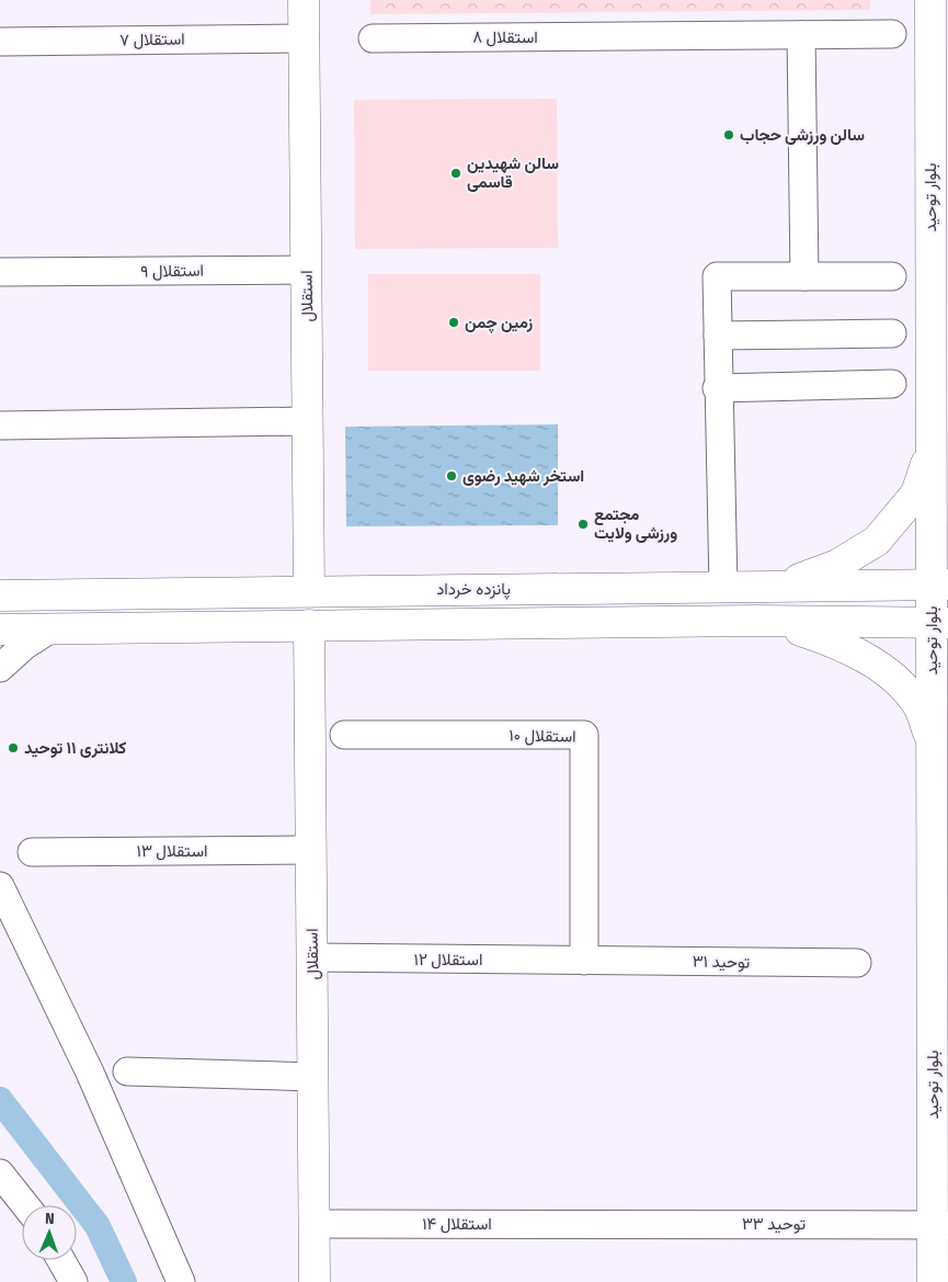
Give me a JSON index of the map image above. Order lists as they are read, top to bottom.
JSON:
{
  "streets": {
    "street": [
      "استقلال ۸",
      "استقلال ۷",
      "بلوار توحید",
      "استقلال ۹",
      "استقلال",
      "پانزده خرداد",
      "استقلال ۱۰",
      "استقلال ۱۳",
      "استقلال ۱۲",
      "توحید ۳۱",
      "استقلال ۱۴",
      "توحید ۳۳"
    ]
  },
  "crossings": [
    ["استقلال ۷", "استقلال"],
    ["بلوار توحید", "پانزده خرداد"],
    ["بلوار توحید", "توحید ۳۳"],
    ["استقلال ۹", "استقلال"],
    ["استقلال", "پانزده خرداد"],
    ["استقلال", "استقلال ۱۳"],
    ["استقلال", "استقلال ۱۲"],
    ["استقلال", "استقلال ۱۴"],
    ["استقلال ۱۰", "استقلال ۱۲"],
    ["استقلال ۱۰", "توحید ۳۱"],
    ["استقلال ۱۲", "توحید ۳۱"],
    ["استقلال ۱۴", "توحید ۳۳"]
  ],
  "places": [
    "سالن ورزشی حجاب",
    "سالن شهیدین قاسمی",
    "زمین چمن",
    "استخر شهید رضوی",
    "مجتمع ورزشی ولایت",
    "کلانتری ۱۱ توحید"
  ],
  "north": "top"
}
